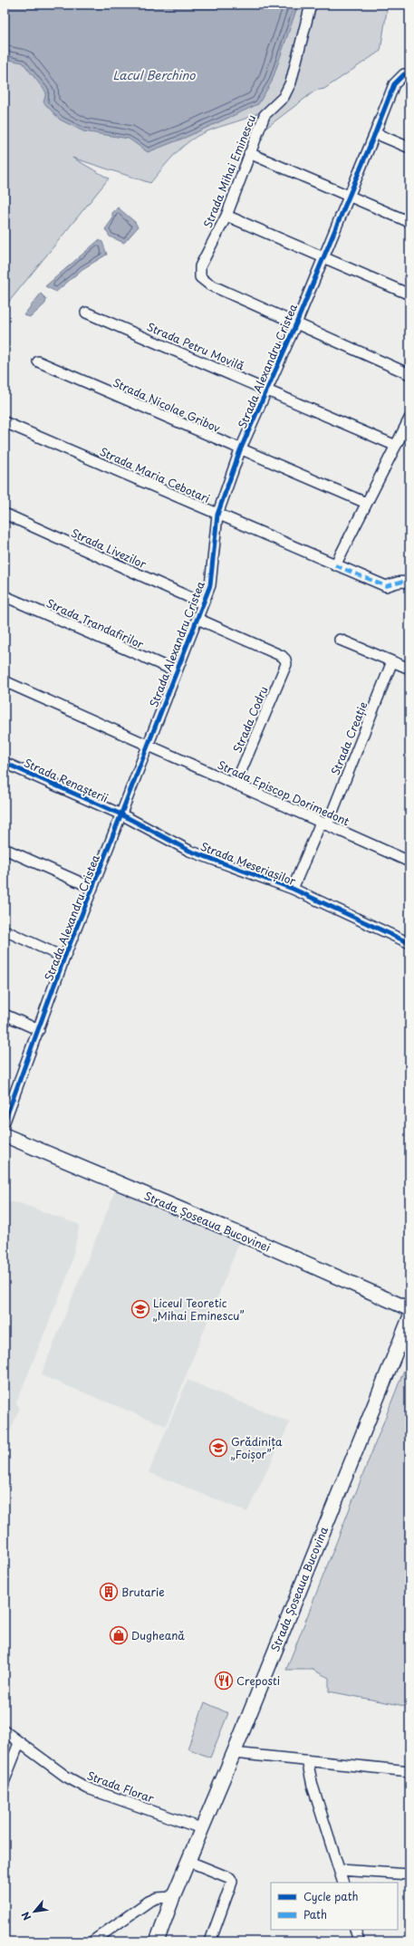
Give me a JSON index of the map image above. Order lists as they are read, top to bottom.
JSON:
{
  "streets": {
    "main road": ["Strada Șoseaua Bucovinei", "Strada Șoseaua Bucovina"],
    "street": [
      "Strada Mihai Eminescu",
      "Strada Petru Movilă",
      "Strada Alexandru Cristea",
      "Strada Nicolae Gribov",
      "Strada Maria Cebotari",
      "Strada Livezilor",
      "Strada Trandafirilor",
      "Strada Codru",
      "Strada Creație",
      "Strada Renașterii",
      "Strada Episcop Dorimedont",
      "Strada Meseriașilor",
      "Strada Florar"
    ]
  },
  "crossings": [
    ["Strada Mihai Eminescu", "Strada Alexandru Cristea"],
    ["Strada Petru Movilă", "Strada Alexandru Cristea"],
    ["Strada Alexandru Cristea", "Strada Nicolae Gribov"],
    ["Strada Alexandru Cristea", "Strada Maria Cebotari"],
    ["Strada Alexandru Cristea", "Strada Livezilor"],
    ["Strada Alexandru Cristea", "Strada Trandafirilor"],
    ["Strada Alexandru Cristea", "Strada Codru"],
    ["Strada Alexandru Cristea", "Strada Renașterii"],
    ["Strada Alexandru Cristea", "Strada Episcop Dorimedont"],
    ["Strada Alexandru Cristea", "Strada Meseriașilor"],
    ["Strada Codru", "Strada Episcop Dorimedont"],
    ["Strada Creație", "Strada Episcop Dorimedont"],
    ["Strada Creație", "Strada Meseriașilor"],
    ["Strada Renașterii", "Strada Meseriașilor"],
    ["Strada Șoseaua Bucovina", "Strada Florar"]
  ],
  "water": ["Lacul Berchino"],
  "places": {
    "school or university": ["Liceul Teoretic „Mihai Eminescu”", "Grădinița „Foișor”"],
    "building": ["Brutarie"],
    "shop": ["Dugheană"],
    "restaurant": ["Creposti"]
  },
  "legend": ["Cycle path", "Path"],
  "north": "bottom left"
}
